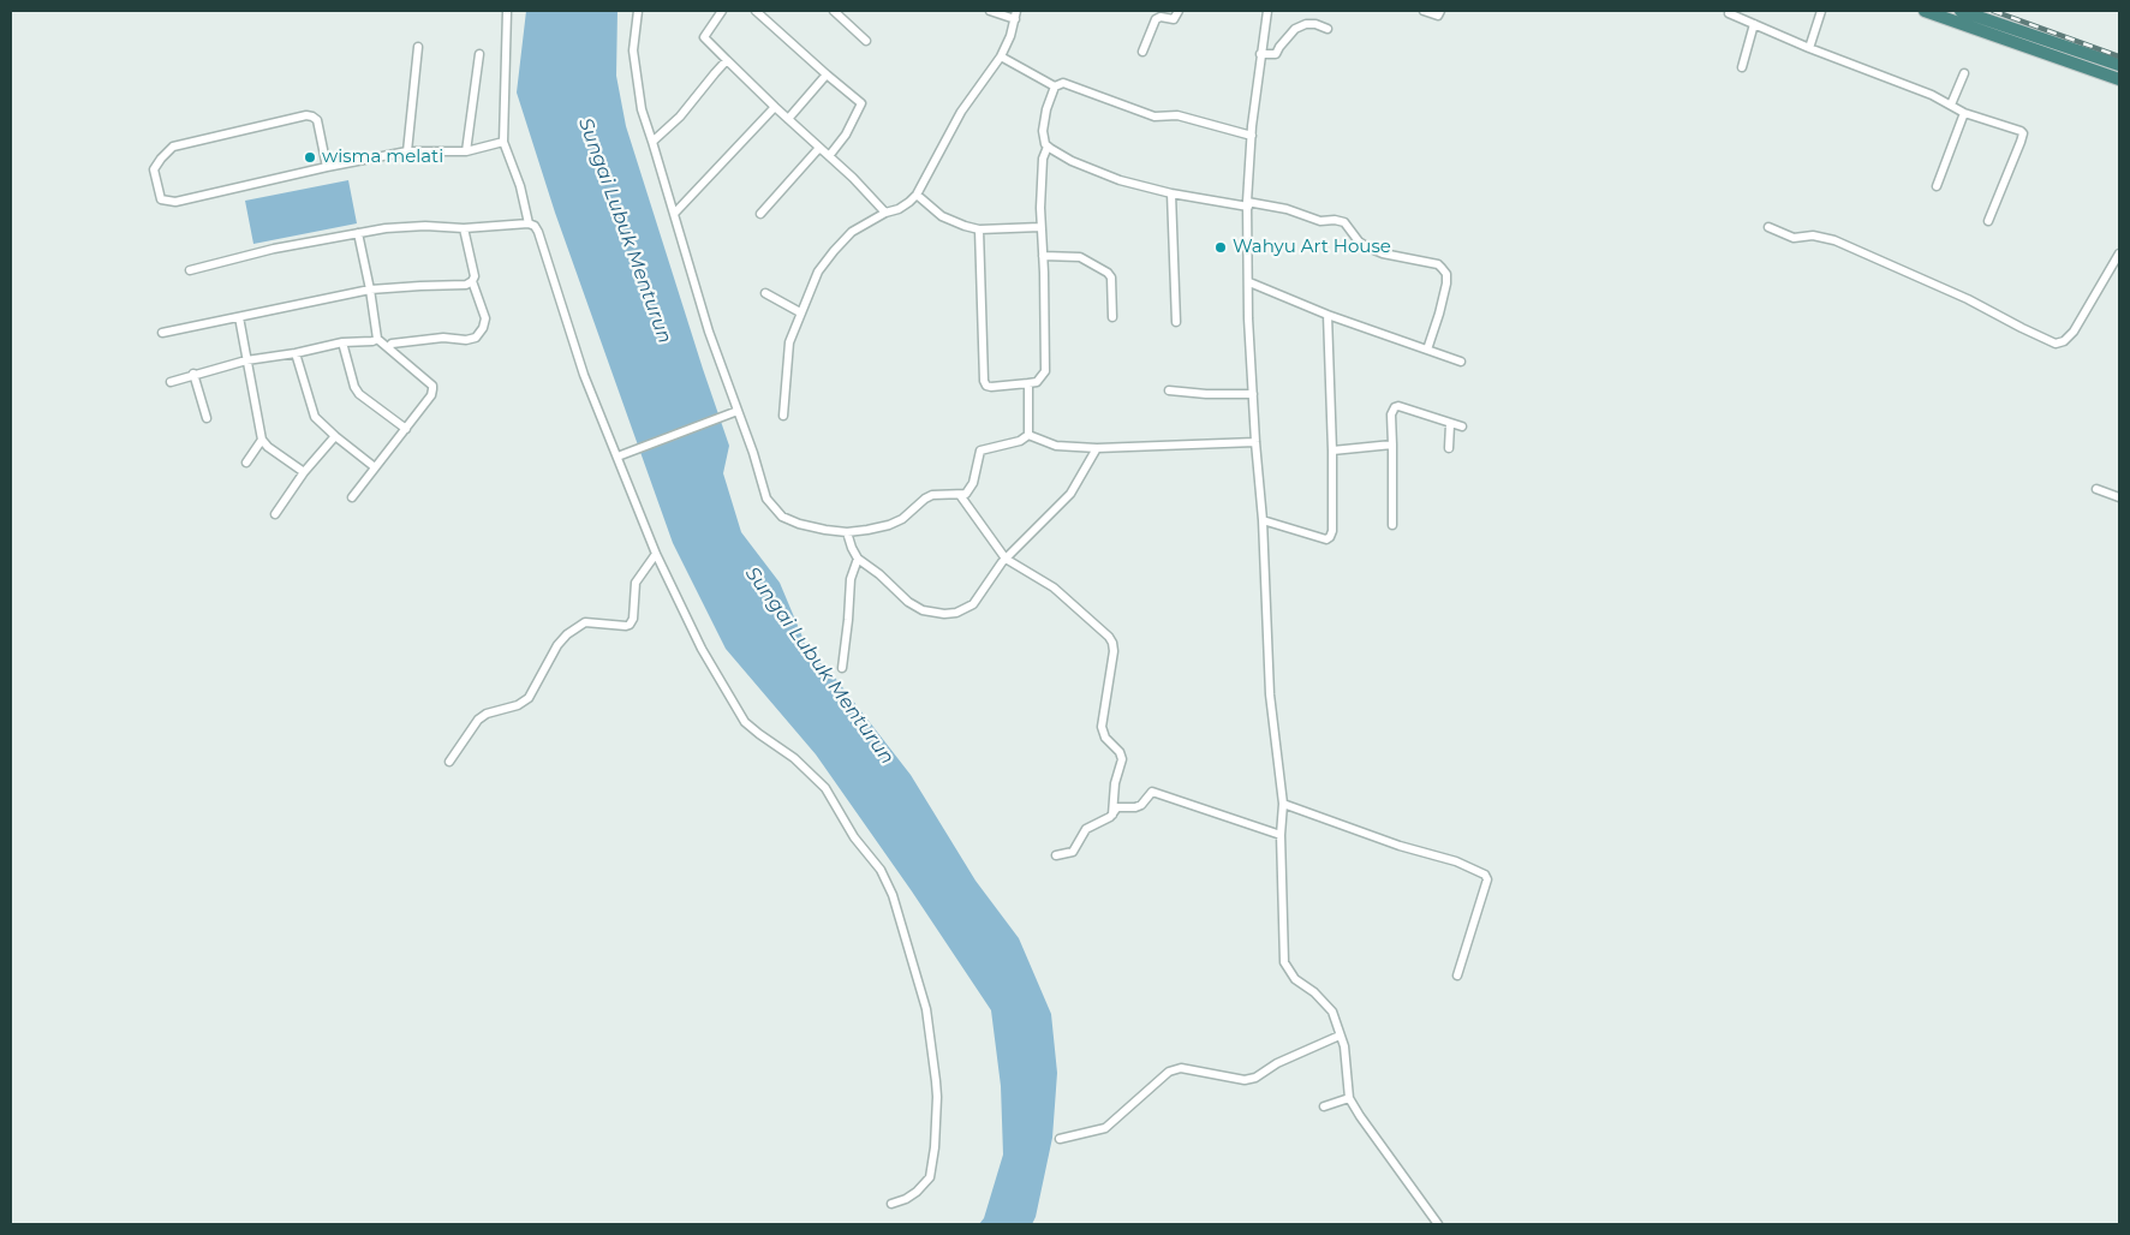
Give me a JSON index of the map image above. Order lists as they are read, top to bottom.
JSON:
{
  "water": ["Sungai Lubuk Menturun"],
  "places": ["wisma melati", "Wahyu Art House"]
}
